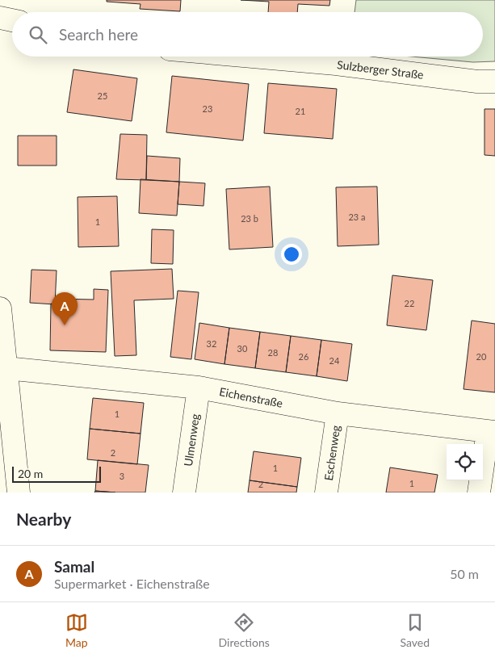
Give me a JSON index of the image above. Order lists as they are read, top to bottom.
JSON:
{
  "streets": {
    "street": [
      "Sulzberger Straße",
      "Eichenstraße",
      "Ulmenweg",
      "Eschenweg"
    ]
  },
  "crossings": [
    ["Eichenstraße", "Ulmenweg"],
    ["Eichenstraße", "Eschenweg"]
  ],
  "house_numbers": [
    "25",
    "23",
    "21",
    "23 a",
    "23 b",
    "1",
    "22",
    "32",
    "30",
    "28",
    "26",
    "20",
    "24",
    "1",
    "2",
    "1",
    "3",
    "1",
    "2"
  ],
  "scale_bar": "20 m",
  "page": {
    "search": "Search here",
    "pins": "A",
    "scale": "20 m",
    "heading": "Nearby",
    "list": [
      {
        "mark": "A",
        "name": "Samal",
        "note": "Supermarket · Eichenstraße",
        "value": "50 m"
      }
    ],
    "nav": ["Map", "Directions", "Saved"]
  }
}
